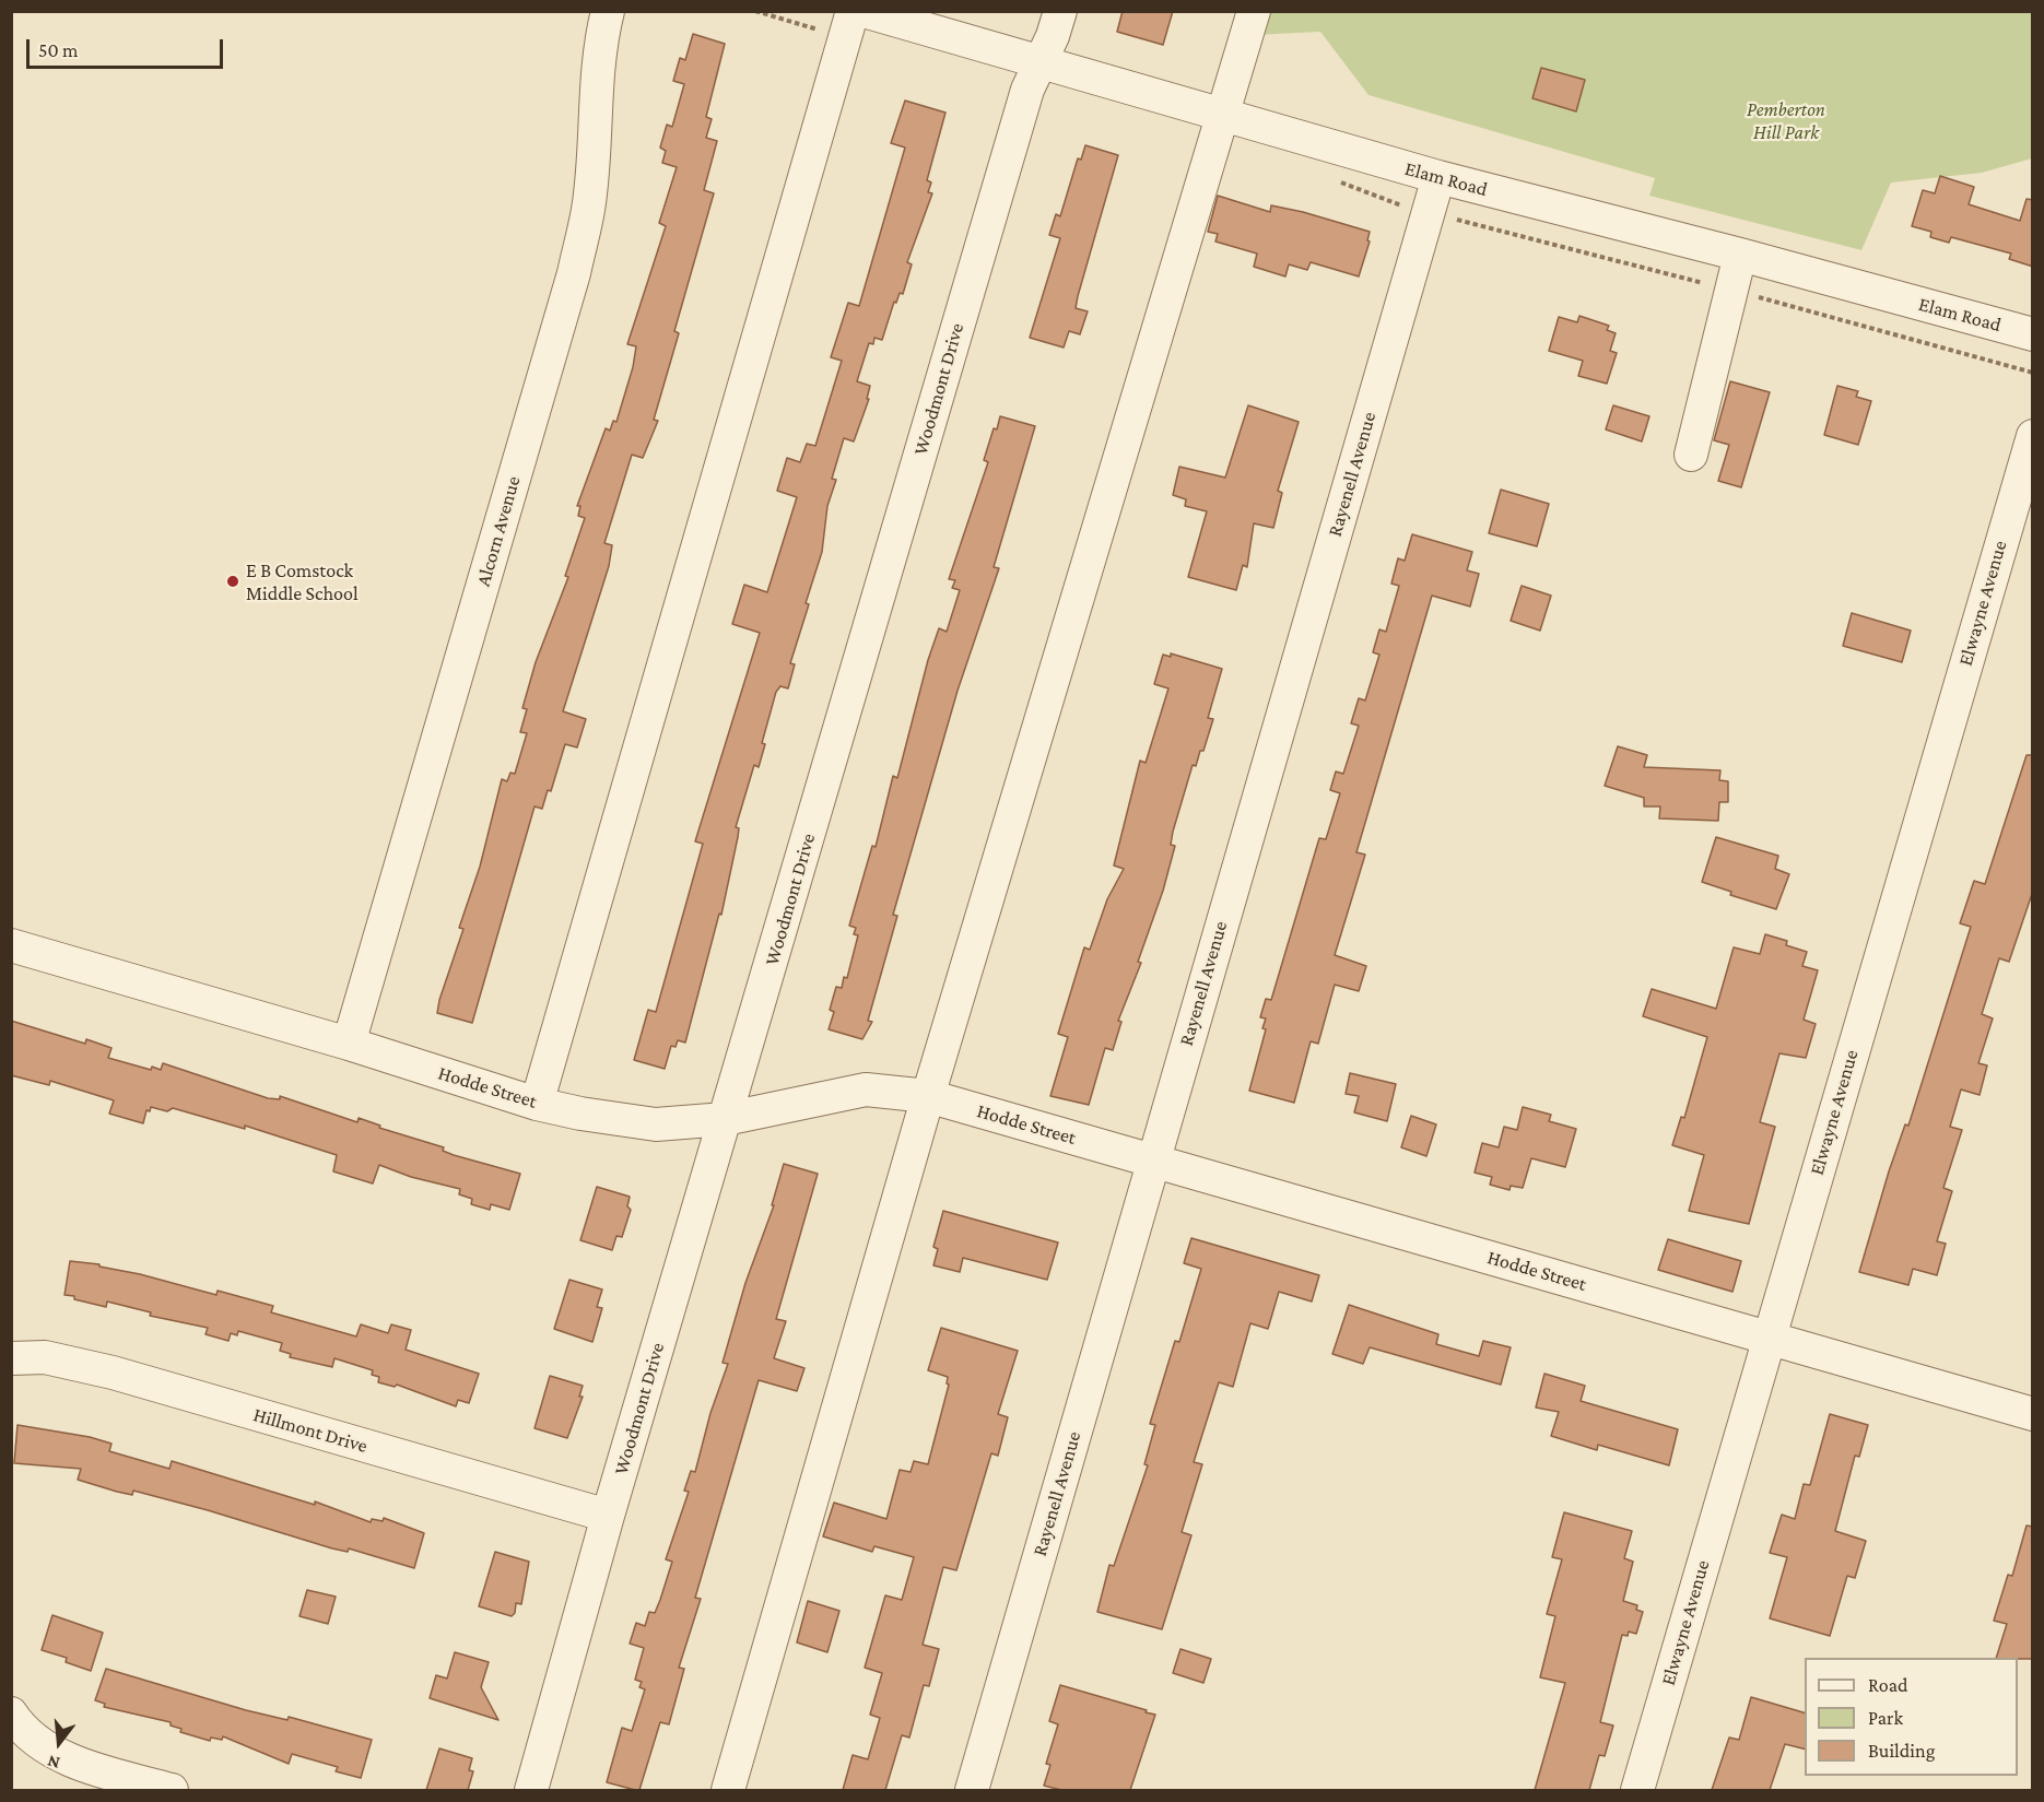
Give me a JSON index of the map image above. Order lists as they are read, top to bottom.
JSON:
{
  "streets": {
    "street": [
      "Elam Road",
      "Woodmont Drive",
      "Rayenell Avenue",
      "Alcorn Avenue",
      "Elwayne Avenue",
      "Hodde Street",
      "Hillmont Drive"
    ]
  },
  "crossings": [
    ["Elam Road", "Woodmont Drive"],
    ["Elam Road", "Rayenell Avenue"],
    ["Woodmont Drive", "Hodde Street"],
    ["Woodmont Drive", "Hillmont Drive"],
    ["Rayenell Avenue", "Hodde Street"],
    ["Alcorn Avenue", "Hodde Street"],
    ["Elwayne Avenue", "Hodde Street"]
  ],
  "parks": ["Pemberton Hill Park"],
  "places": ["E B Comstock Middle School"],
  "legend": ["Road", "Park", "Building"],
  "scale_bar": "50 m",
  "north": "bottom"
}
